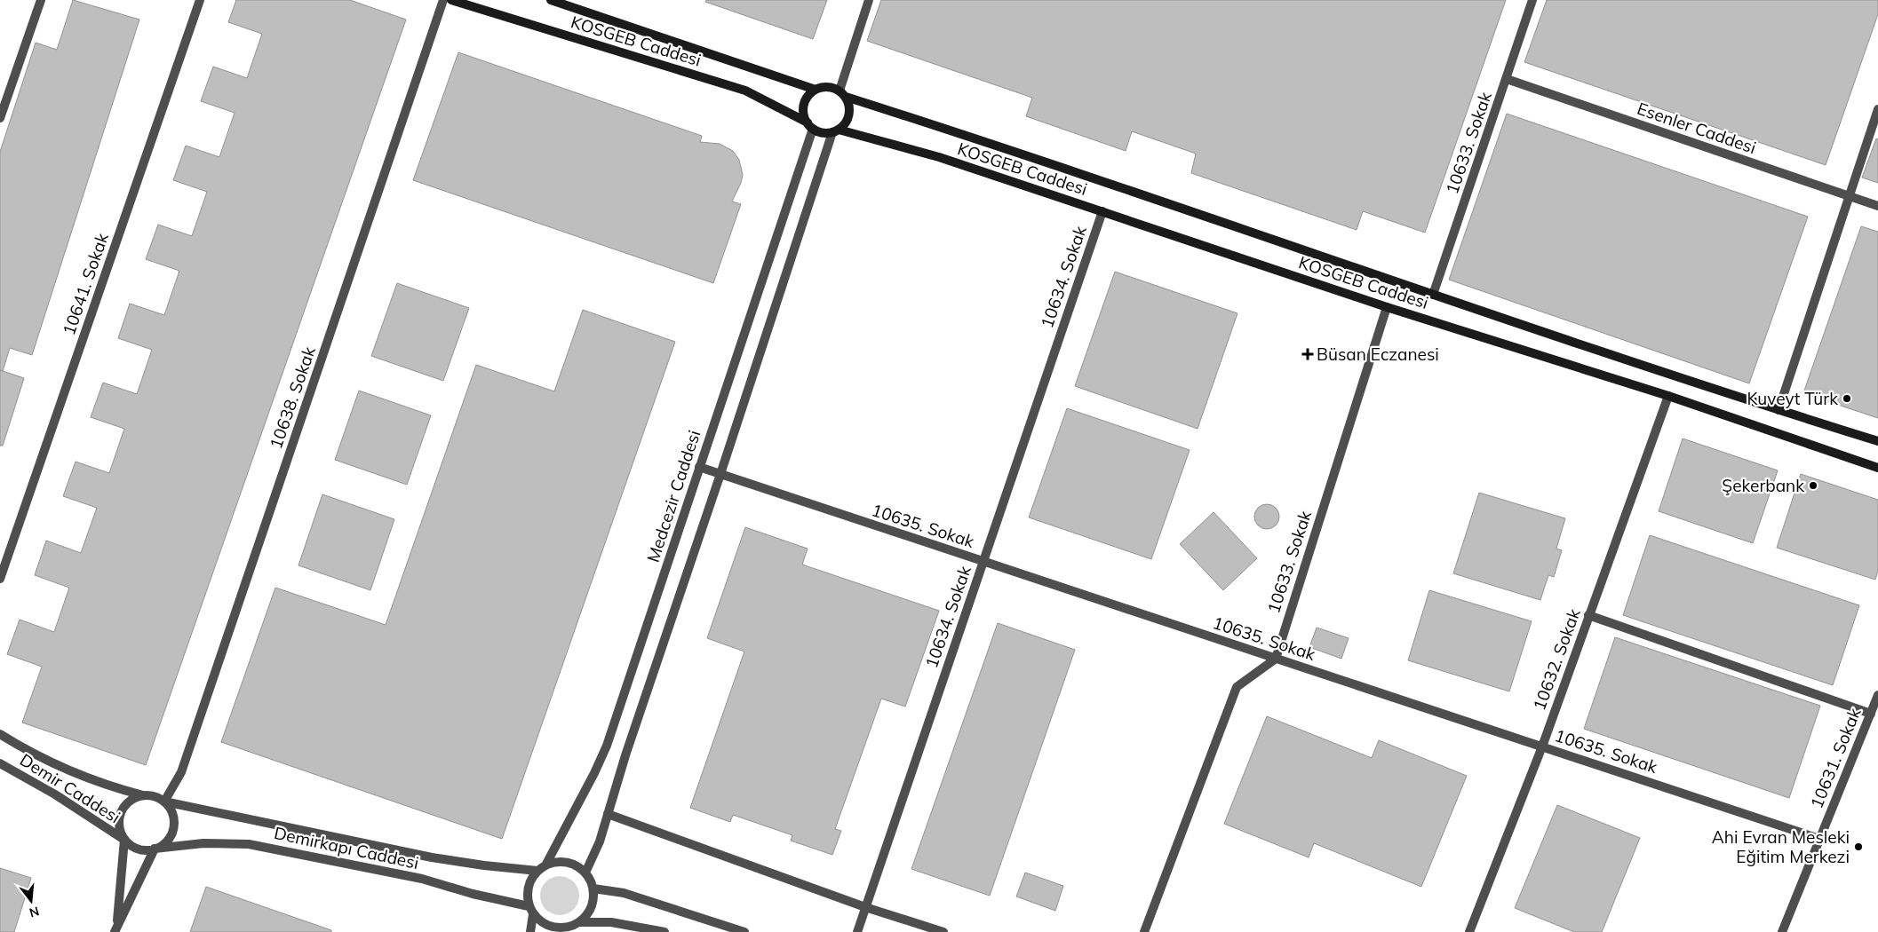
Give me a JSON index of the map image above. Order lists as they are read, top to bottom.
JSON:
{
  "streets": {
    "main road": ["KOSGEB Caddesi"],
    "street": [
      "Esenler Caddesi",
      "10633. Sokak",
      "10634. Sokak",
      "10641. Sokak",
      "10638. Sokak",
      "Medcezir Caddesi",
      "10635. Sokak",
      "10632. Sokak",
      "10631. Sokak",
      "Demir Caddesi",
      "Demirkapı Caddesi"
    ]
  },
  "crossings": [
    ["KOSGEB Caddesi", "10633. Sokak"],
    ["KOSGEB Caddesi", "10634. Sokak"],
    ["KOSGEB Caddesi", "Medcezir Caddesi"],
    ["KOSGEB Caddesi", "10632. Sokak"],
    ["Esenler Caddesi", "10633. Sokak"],
    ["10633. Sokak", "10635. Sokak"],
    ["10634. Sokak", "10635. Sokak"],
    ["10638. Sokak", "Demir Caddesi"],
    ["10638. Sokak", "Demirkapı Caddesi"],
    ["Medcezir Caddesi", "10635. Sokak"],
    ["Medcezir Caddesi", "Demirkapı Caddesi"],
    ["10635. Sokak", "10632. Sokak"],
    ["10635. Sokak", "10631. Sokak"],
    ["Demir Caddesi", "Demirkapı Caddesi"]
  ],
  "places": {
    "health": ["Büsan Eczanesi"],
    "other": ["Kuveyt Türk", "Şekerbank", "Ahi Evran Mesleki Eğitim Merkezi"]
  },
  "north": "bottom"
}
